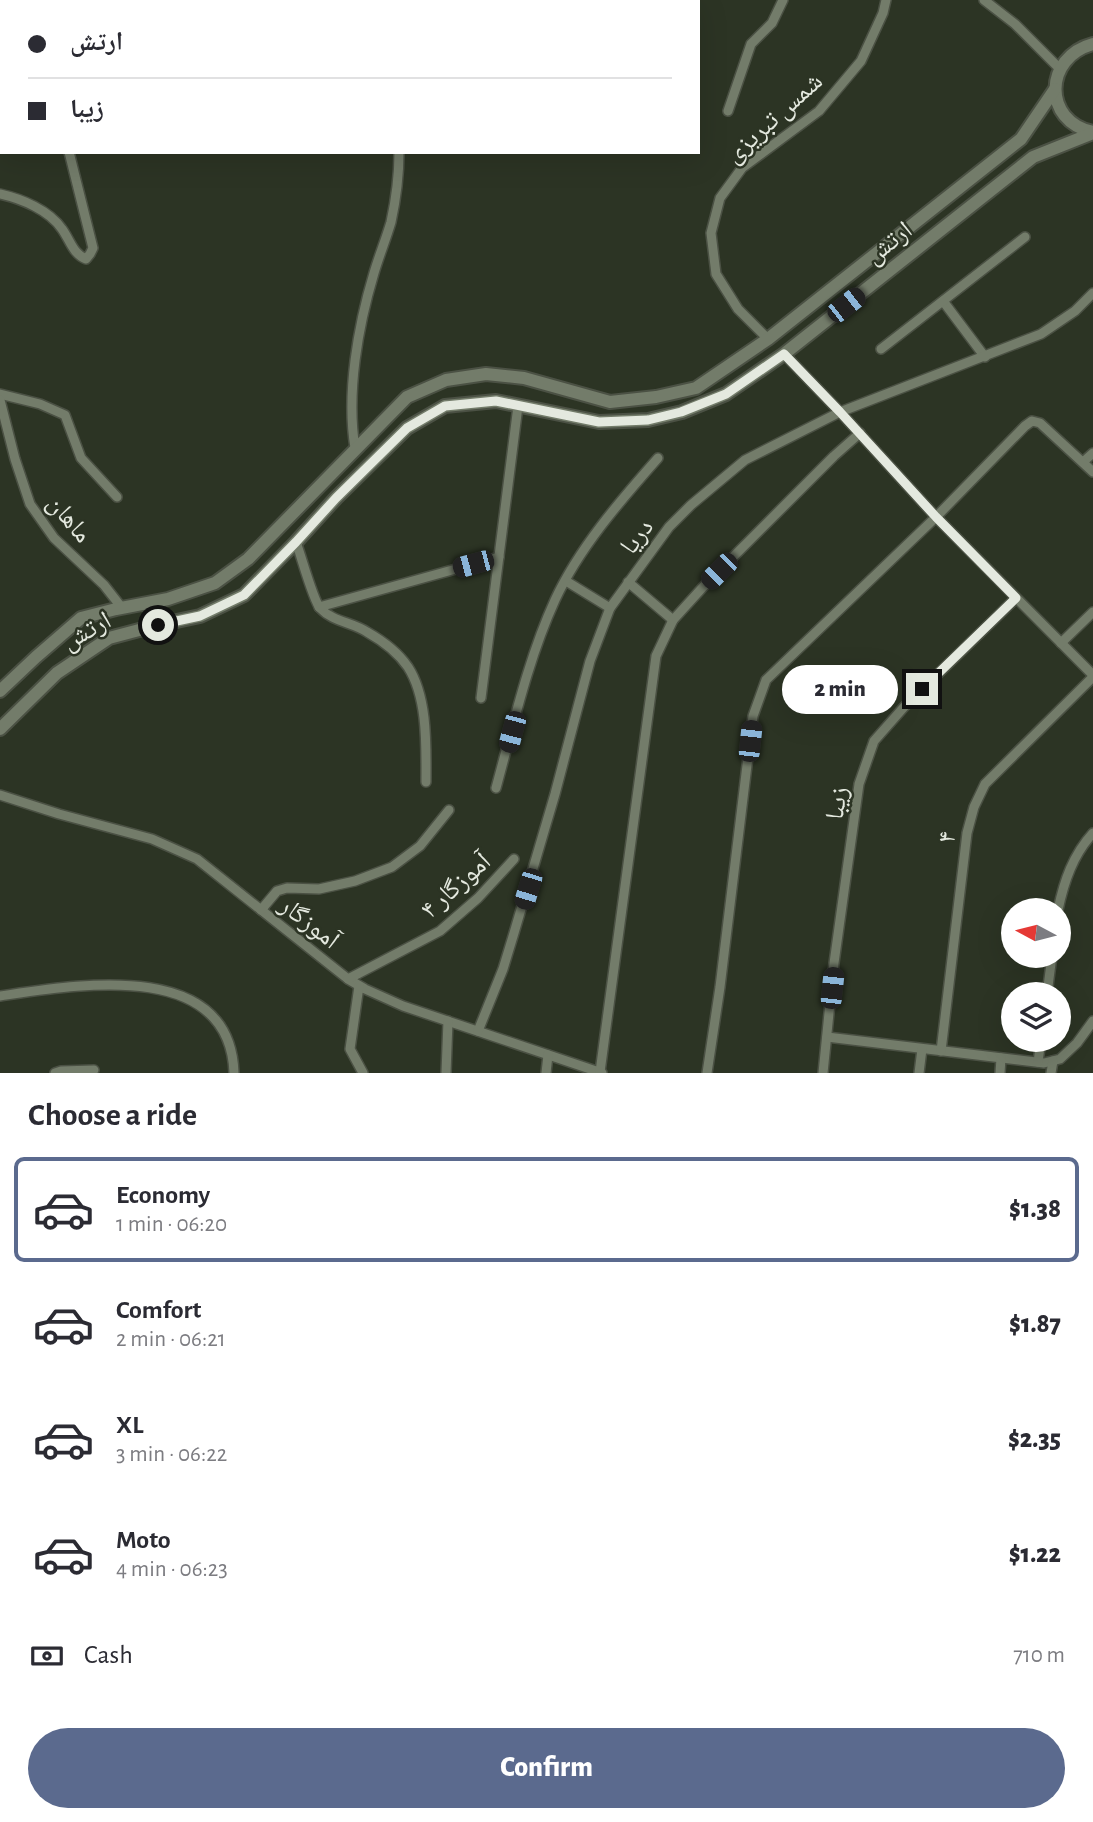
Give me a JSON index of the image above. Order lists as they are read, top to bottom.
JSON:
{
  "streets": {
    "main road": ["ارتش"],
    "street": [
      "شمس تبریزی",
      "ماهان",
      "دریا",
      "زیبا",
      "۴",
      "آموزگار ۴",
      "آموزگار"
    ]
  },
  "crossings": [
    ["شمس تبریزی", "ارتش"],
    ["ارتش", "ماهان"],
    ["دریا", "آموزگار"],
    ["آموزگار ۴", "آموزگار"]
  ],
  "north": "left",
  "page": {
    "banner": ["ارتش", "زیبا"],
    "bubble": "2 min",
    "heading": "Choose a ride",
    "list": [
      {
        "name": "Economy",
        "note": "1 min · 06:20",
        "value": "$1.38"
      },
      {
        "name": "Comfort",
        "note": "2 min · 06:21",
        "value": "$1.87"
      },
      {
        "name": "XL",
        "note": "3 min · 06:22",
        "value": "$2.35"
      },
      {
        "name": "Moto",
        "note": "4 min · 06:23",
        "value": "$1.22"
      }
    ],
    "pay": ["Cash", "710 m"],
    "buttons": "Confirm"
  }
}
